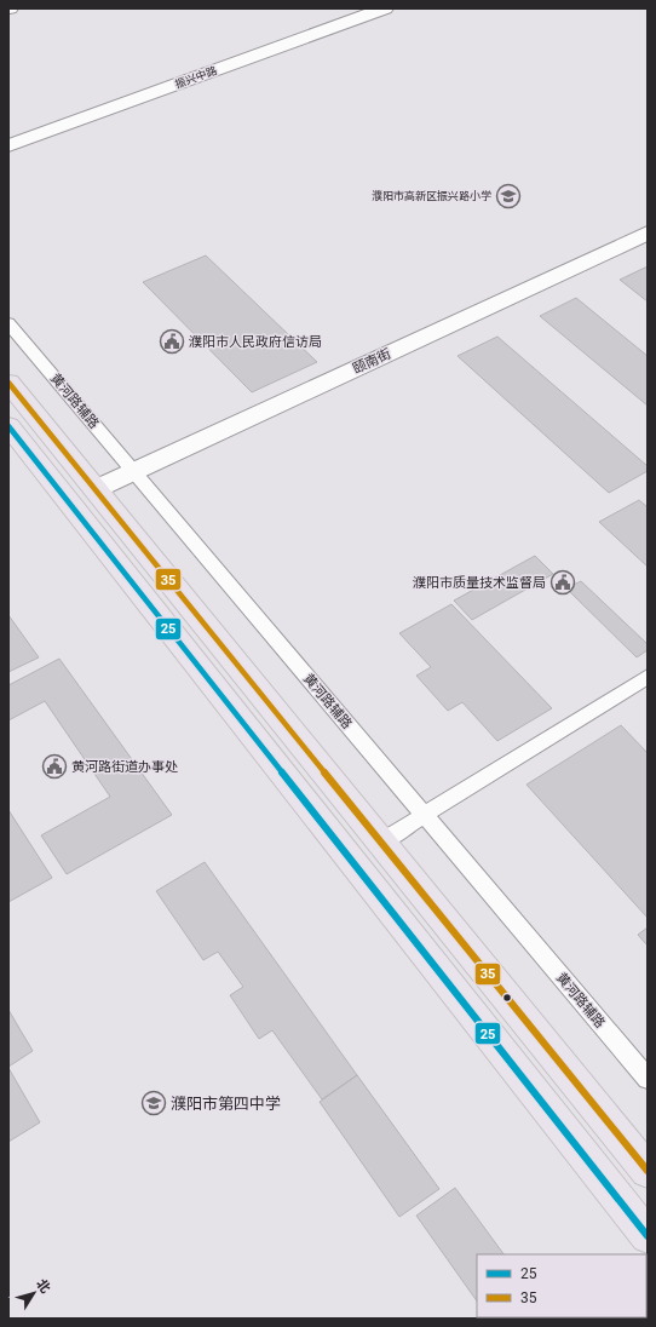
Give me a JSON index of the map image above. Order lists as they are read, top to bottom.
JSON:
{
  "streets": {
    "street": ["振兴中路", "颐南街"],
    "lane": ["黄河路辅路"]
  },
  "crossings": [
    ["颐南街", "黄河路辅路"]
  ],
  "places": {
    "school or university": ["濮阳市高新区振兴路小学", "濮阳市第四中学"],
    "public building": ["濮阳市人民政府信访局", "濮阳市质量技术监督局", "黄河路街道办事处"]
  },
  "lines": ["transit line 35", "transit line 25"],
  "legend": ["25", "35"],
  "north": "top right"
}
